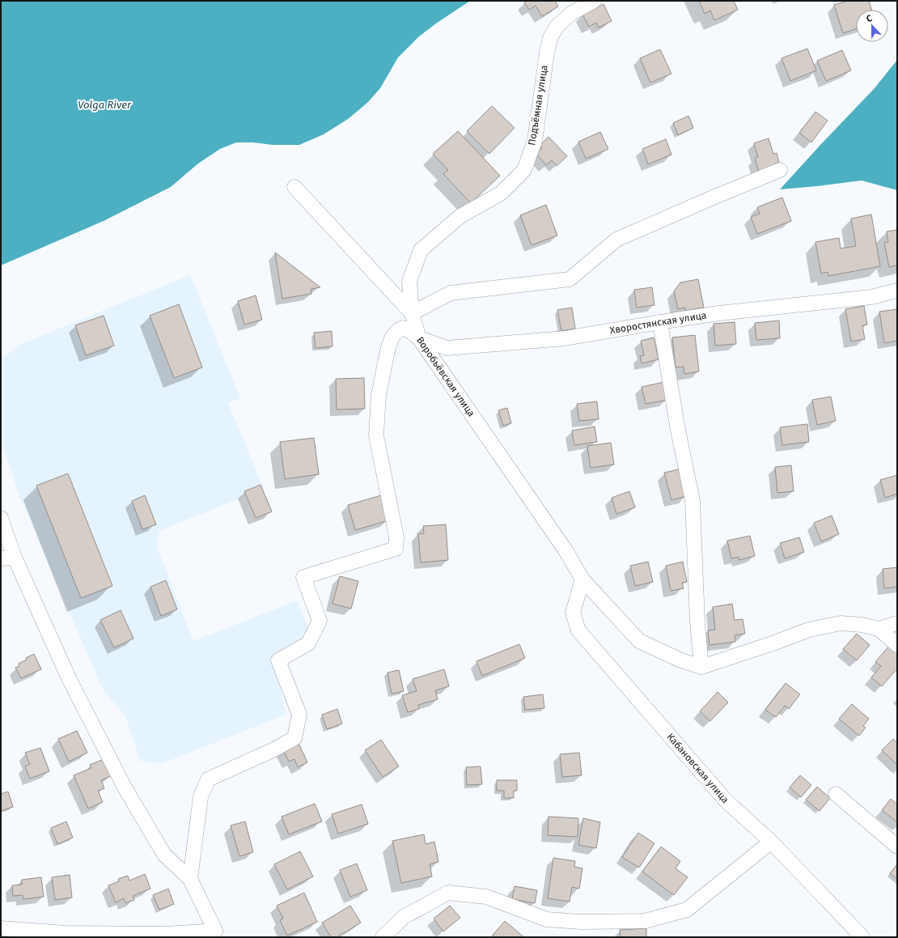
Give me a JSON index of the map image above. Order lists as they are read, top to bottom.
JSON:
{
  "streets": {
    "street": [
      "Подъёмная улица",
      "Хворостянская улица",
      "Воробьёвская улица",
      "Кабановская улица"
    ]
  },
  "crossings": [
    ["Подъёмная улица", "Воробьёвская улица"],
    ["Хворостянская улица", "Воробьёвская улица"],
    ["Воробьёвская улица", "Кабановская улица"]
  ],
  "water": ["Volga River"],
  "north": "top"
}
